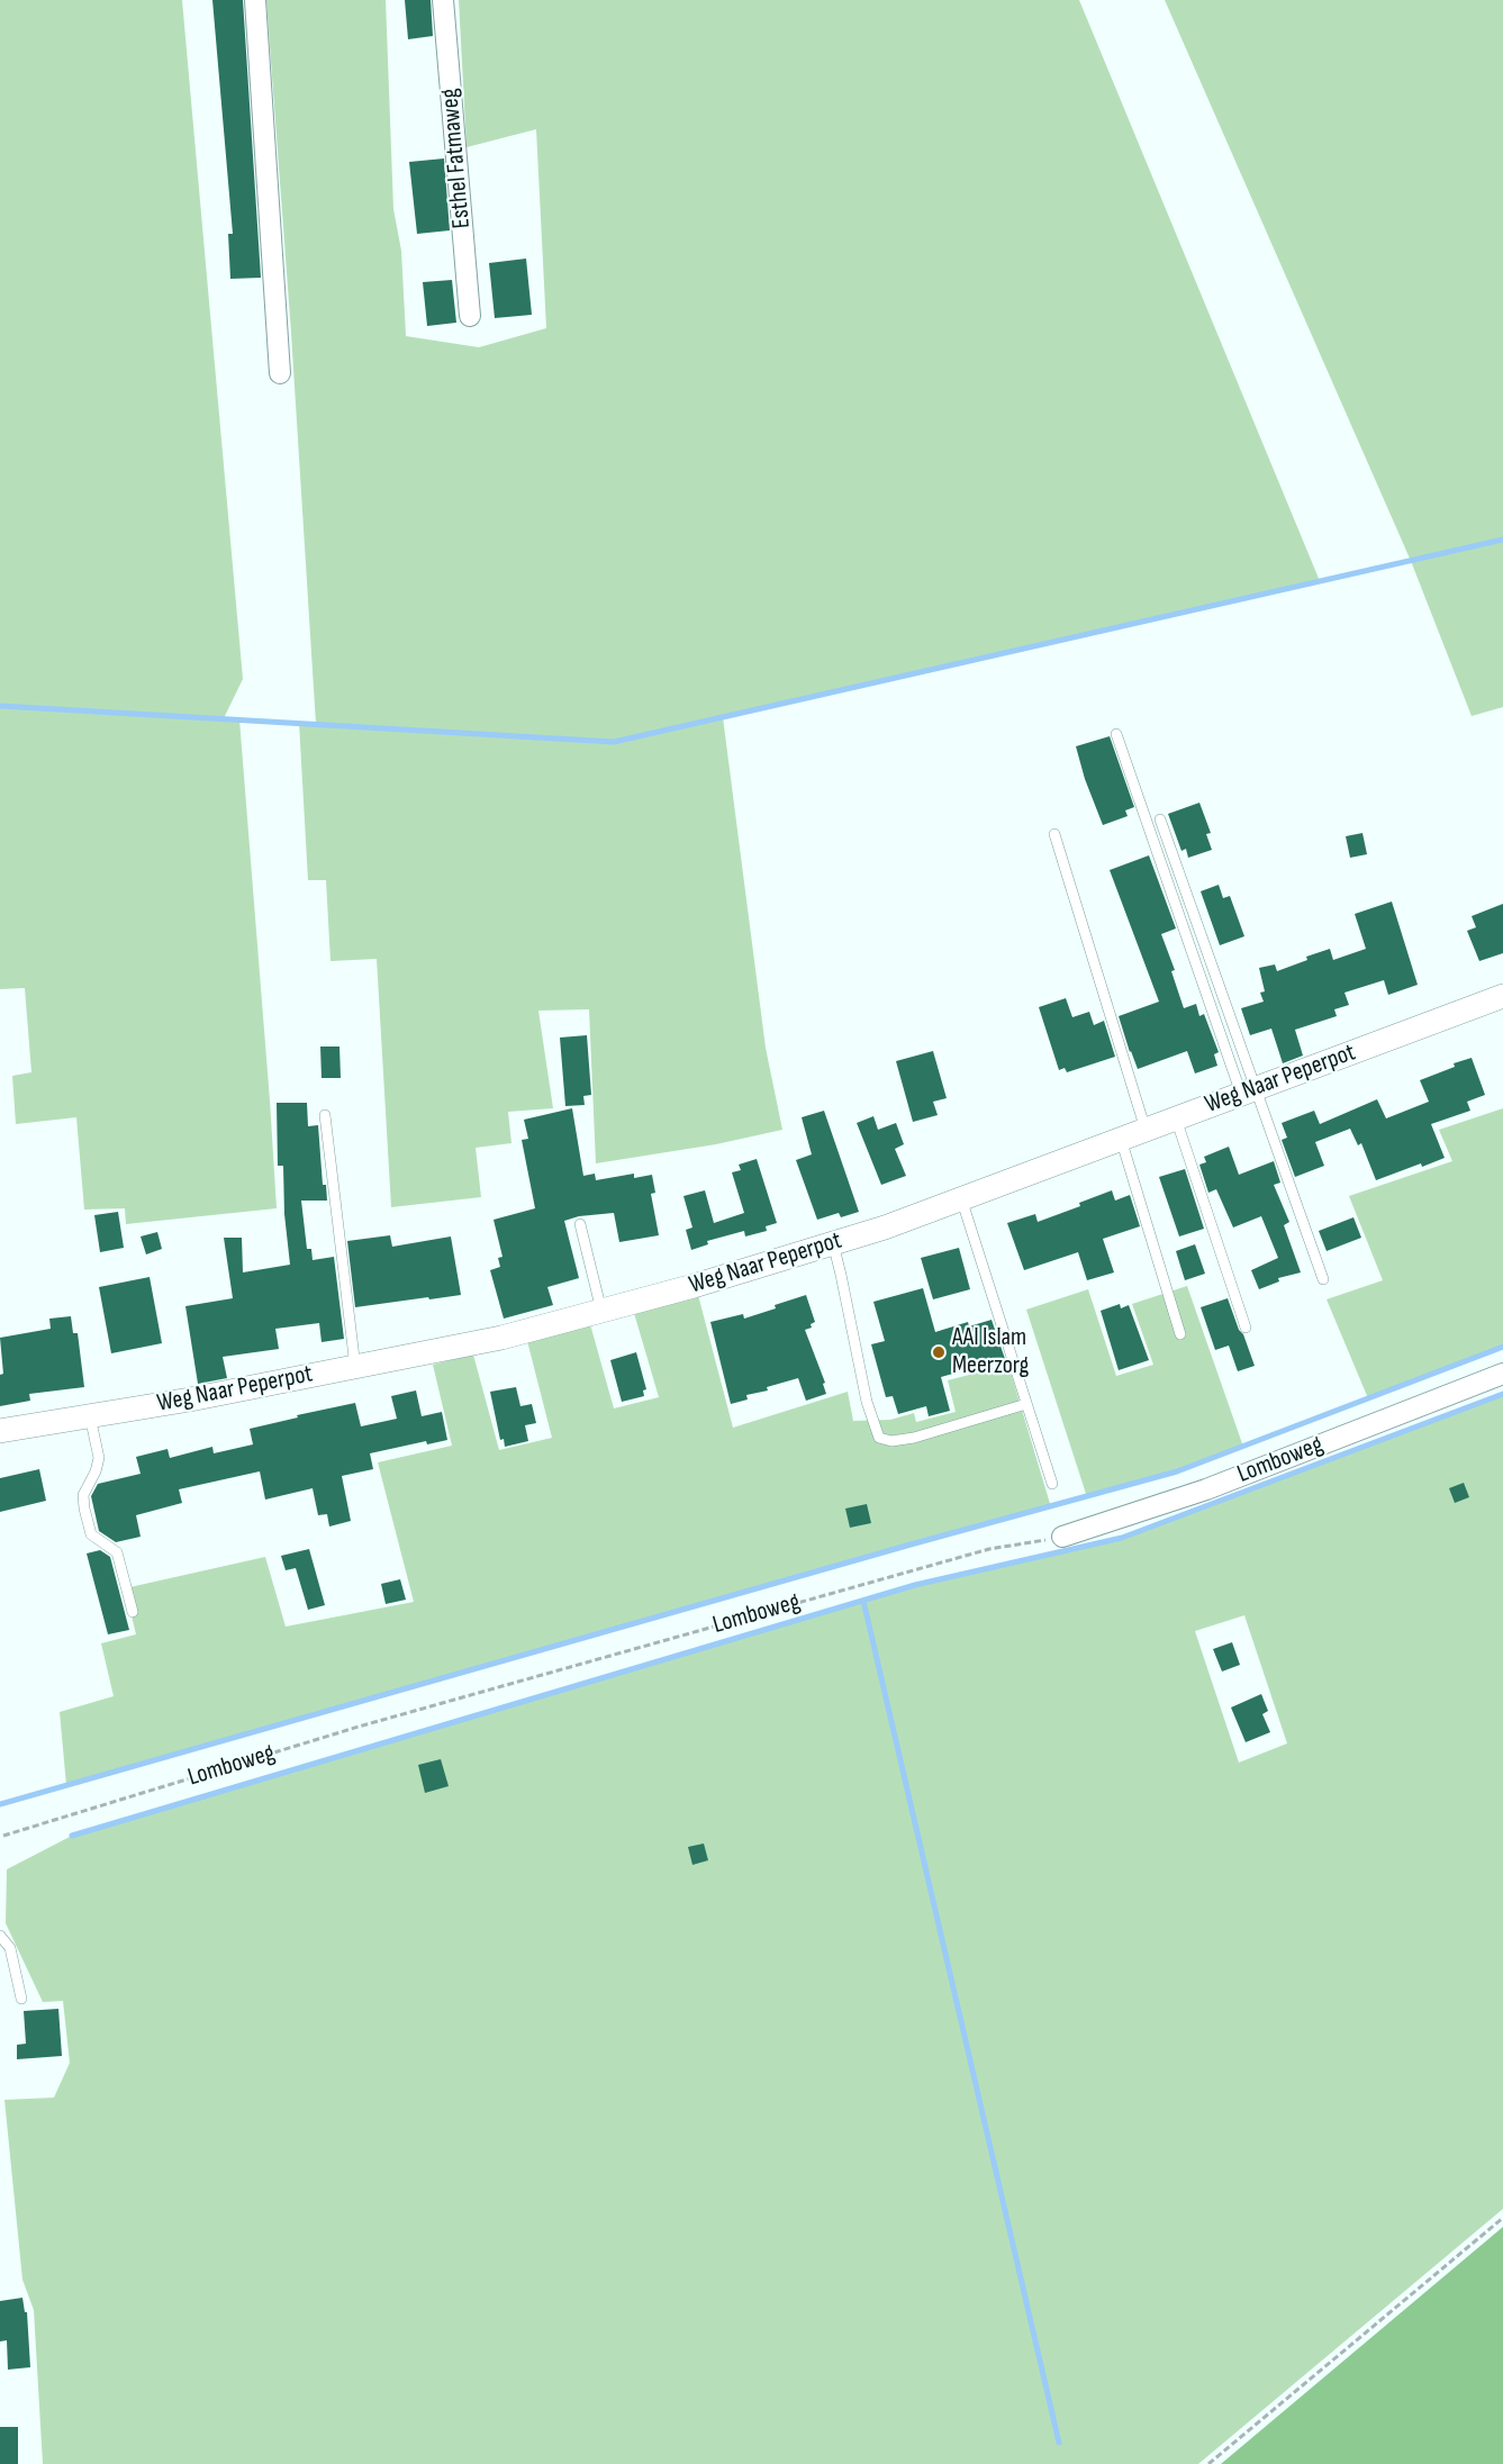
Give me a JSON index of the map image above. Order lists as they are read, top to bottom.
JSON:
{
  "streets": {
    "street": ["Esthel Fatmaweg", "Weg Naar Peperpot", "Lomboweg"]
  },
  "places": ["AAI Islam Meerzorg"]
}
